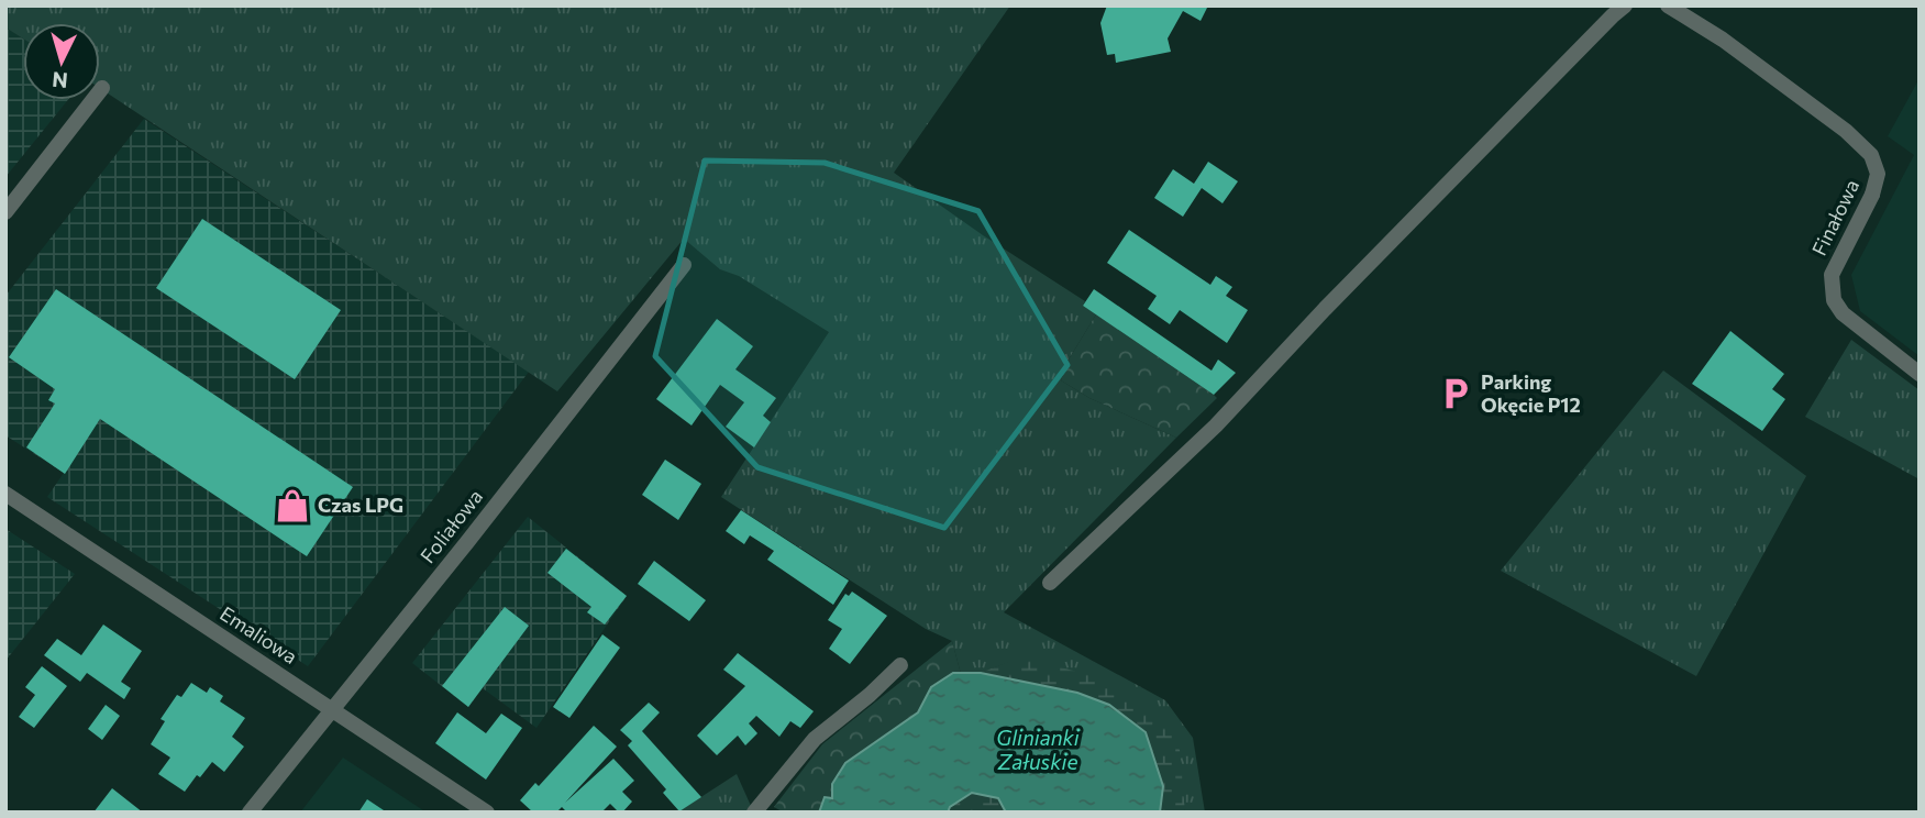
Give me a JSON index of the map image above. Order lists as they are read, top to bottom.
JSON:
{
  "streets": {
    "street": ["Finałowa", "Foliałowa", "Emaliowa"]
  },
  "crossings": [
    ["Foliałowa", "Emaliowa"]
  ],
  "water": ["Glinianki Załuskie"],
  "places": {
    "parking": ["Parking Okęcie P12"],
    "shop": ["Czas LPG"]
  },
  "north": "bottom"
}
